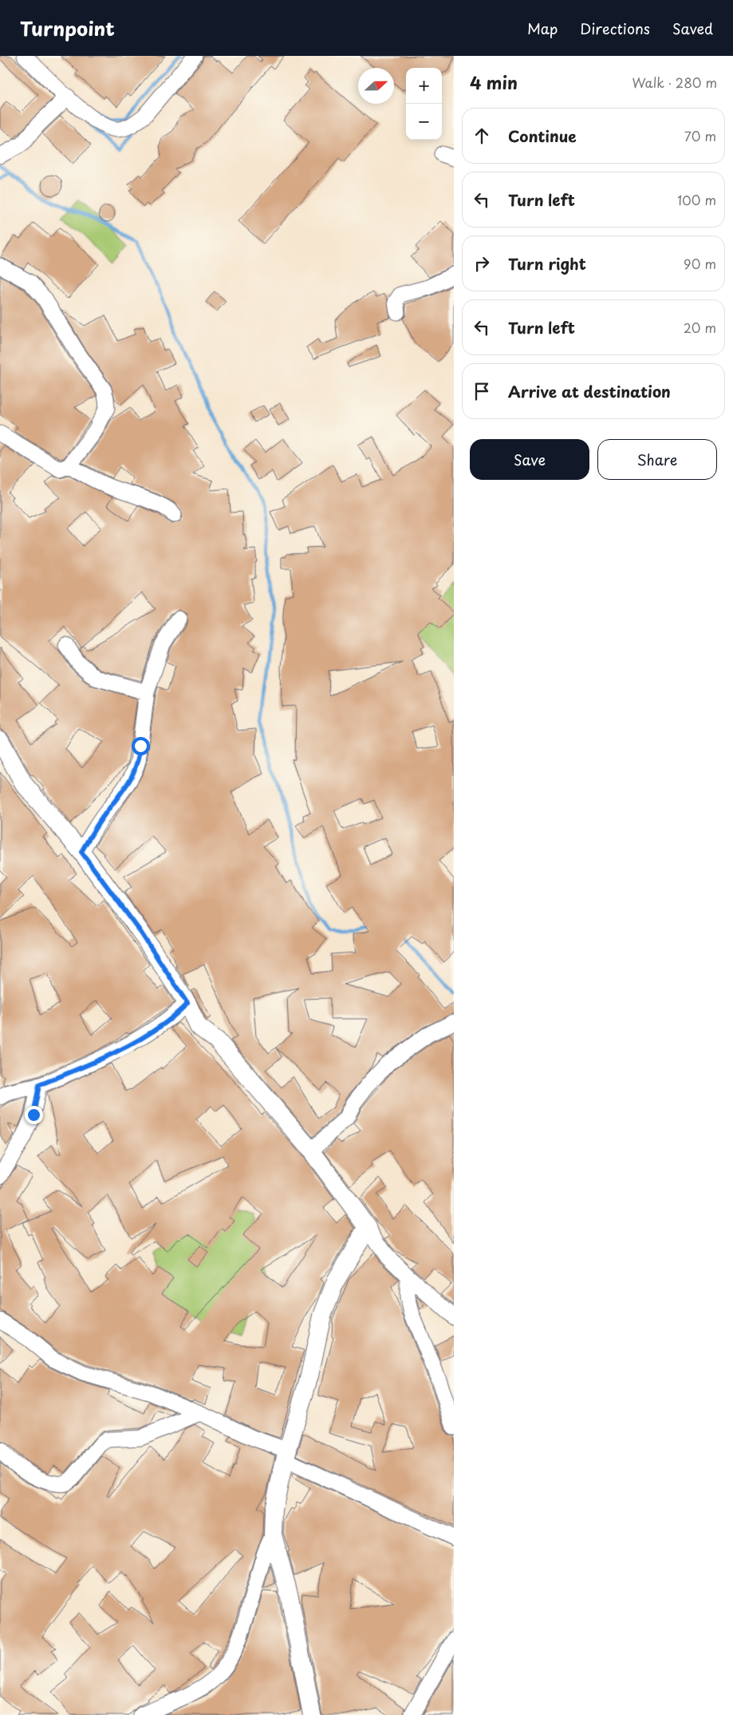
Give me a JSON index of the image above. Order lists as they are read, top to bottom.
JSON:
{
  "north": "right",
  "page": {
    "header": "Turnpoint",
    "nav": ["Map", "Directions", "Saved"],
    "heading": ["4 min", "Walk · 280 m"],
    "map_buttons": ["+", "−"],
    "list": [
      ["Continue", "70 m"],
      ["Turn left", "100 m"],
      ["Turn right", "90 m"],
      ["Turn left", "20 m"],
      "Arrive at destination"
    ],
    "buttons": ["Save", "Share"]
  }
}
